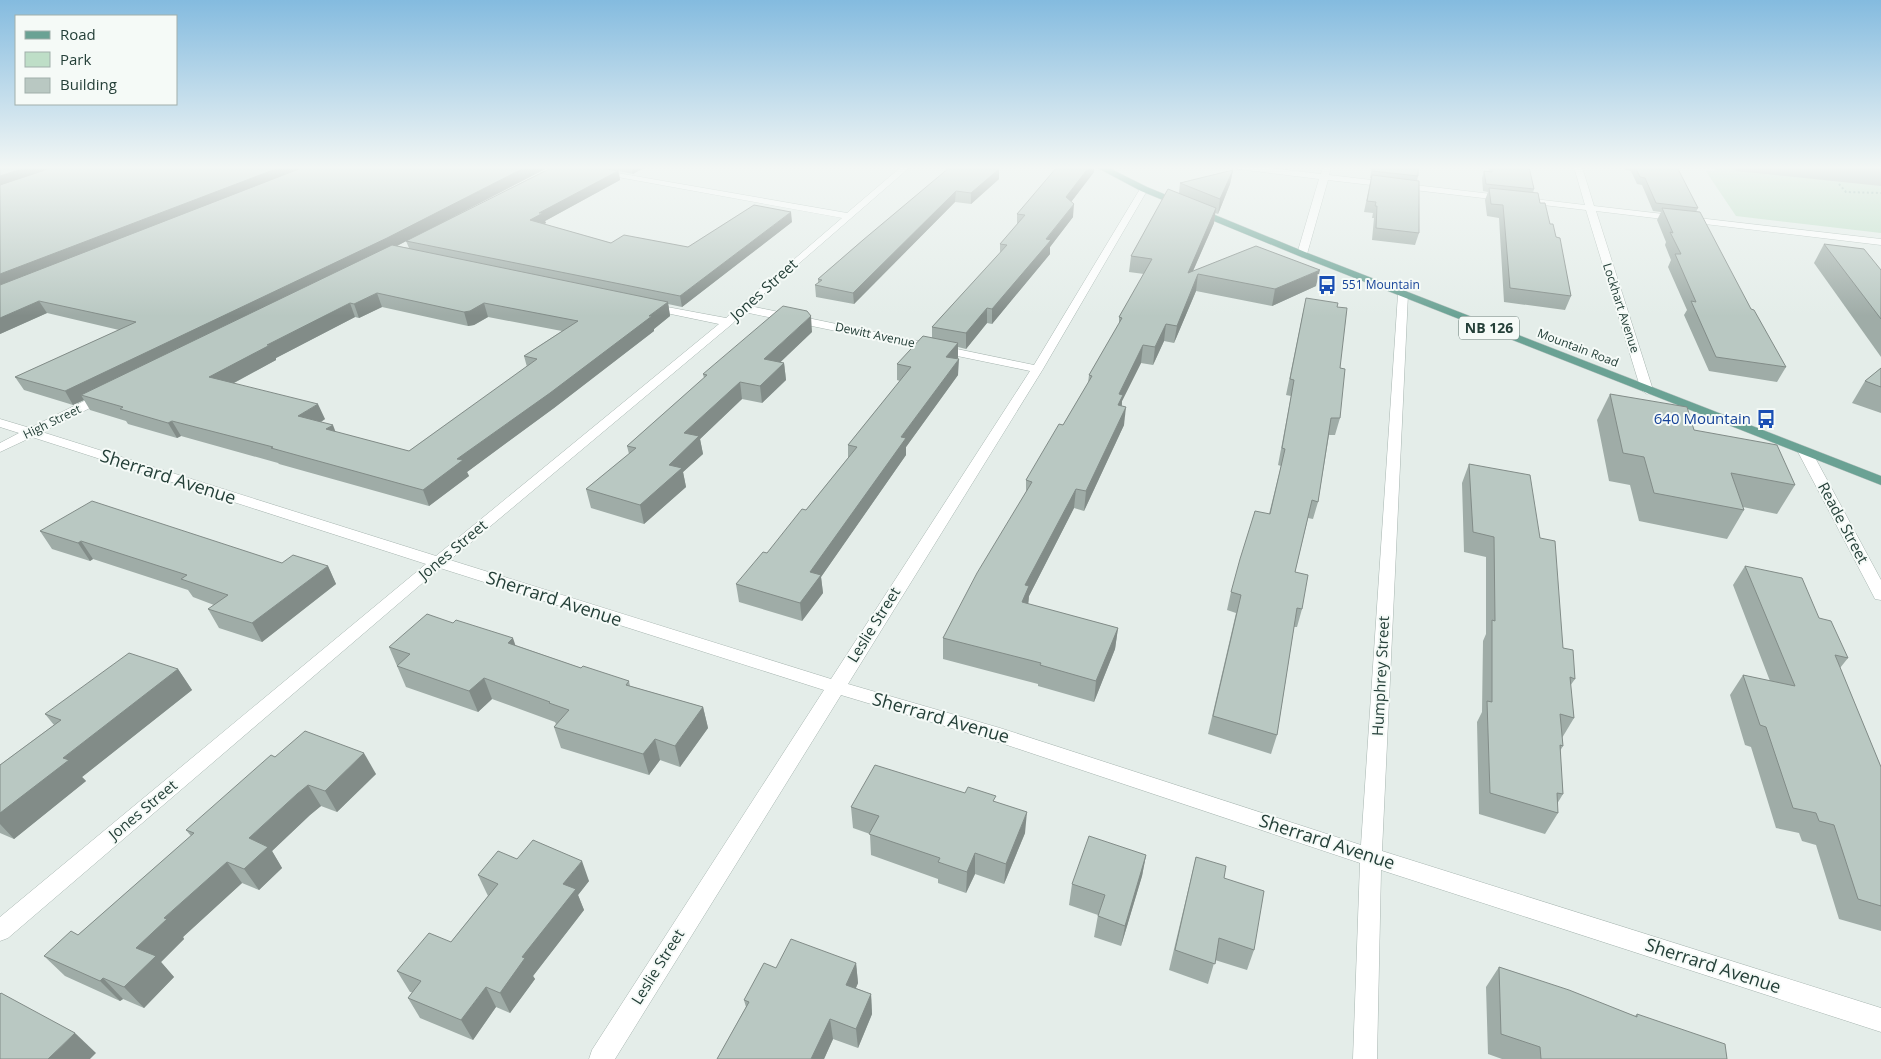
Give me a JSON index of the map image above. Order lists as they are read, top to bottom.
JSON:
{
  "streets": {
    "main road": ["NB 126", "Mountain Road"],
    "street": [
      "Jones Street",
      "Lockhart Avenue",
      "Dewitt Avenue",
      "High Street",
      "Sherrard Avenue",
      "Reade Street",
      "Leslie Street",
      "Humphrey Street"
    ]
  },
  "crossings": [
    ["Jones Street", "Dewitt Avenue"],
    ["Jones Street", "Sherrard Avenue"],
    ["Lockhart Avenue", "Mountain Road"],
    ["Dewitt Avenue", "Leslie Street"],
    ["Mountain Road", "Reade Street"],
    ["Mountain Road", "Humphrey Street"],
    ["High Street", "Sherrard Avenue"],
    ["Sherrard Avenue", "Leslie Street"],
    ["Sherrard Avenue", "Humphrey Street"]
  ],
  "places": {
    "bus stop": ["551 Mountain", "640 Mountain"]
  },
  "legend": ["Road", "Park", "Building"]
}
